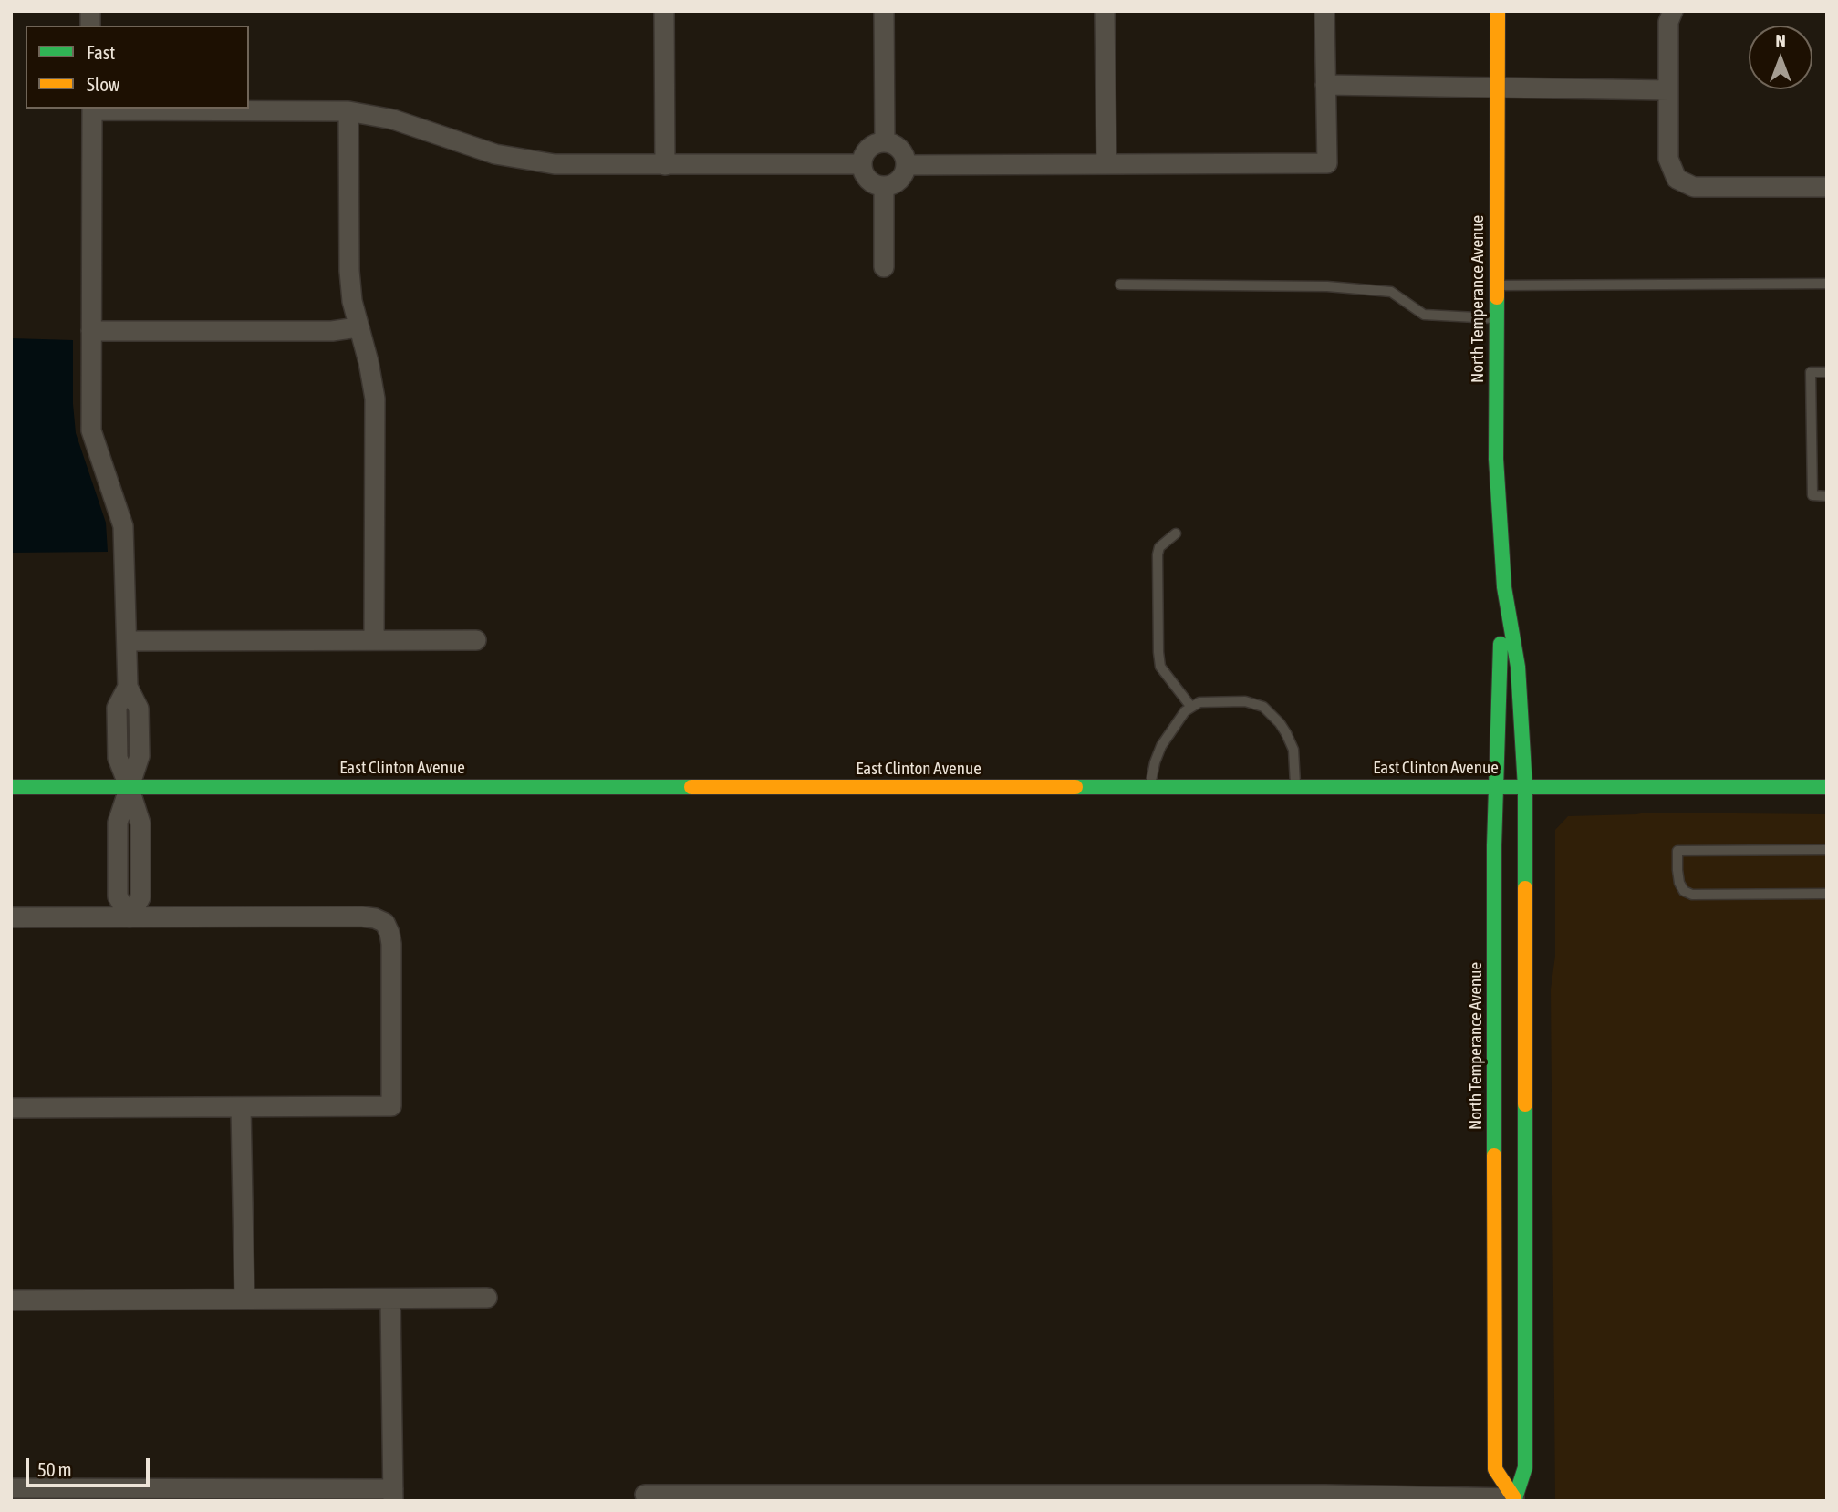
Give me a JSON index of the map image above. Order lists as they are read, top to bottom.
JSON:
{
  "streets": {
    "main road": ["North Temperance Avenue", "East Clinton Avenue"]
  },
  "crossings": [
    ["North Temperance Avenue", "East Clinton Avenue"]
  ],
  "legend": ["Fast", "Slow"],
  "scale_bar": "50 m",
  "north": "top"
}
